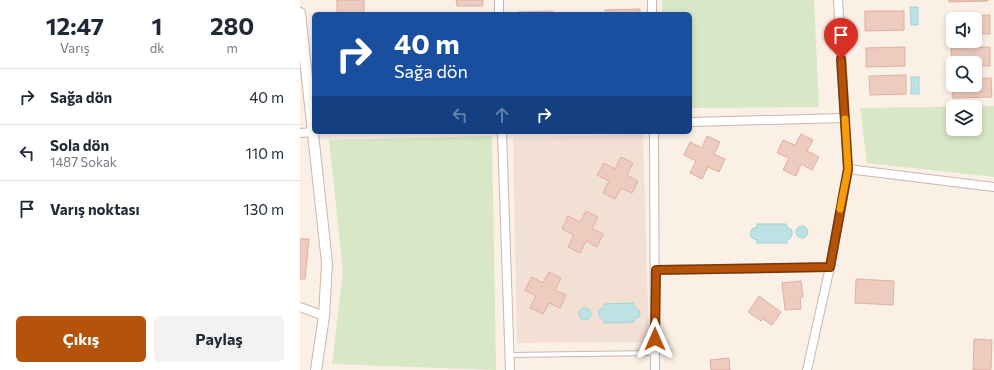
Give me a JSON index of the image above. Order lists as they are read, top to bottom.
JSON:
{
  "page": {
    "eta": [
      "12:47",
      "Varış",
      "1",
      "dk",
      "280",
      "m"
    ],
    "turn": ["40 m", "Sağa dön"],
    "list": [
      {
        "name": "Sağa dön",
        "value": "40 m"
      },
      {
        "name": "Sola dön",
        "note": "1487 Sokak",
        "value": "110 m"
      },
      {
        "name": "Varış noktası",
        "value": "130 m"
      }
    ],
    "buttons": ["Çıkış", "Paylaş"]
  }
}
